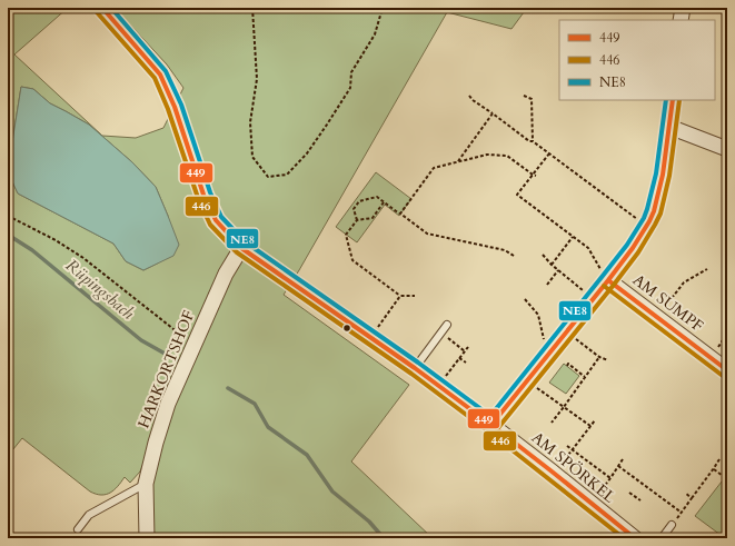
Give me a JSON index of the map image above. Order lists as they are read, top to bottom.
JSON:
{
  "streets": {
    "street": ["AM SUMPF", "HARKORTSHOF", "AM SPÖRKEL"]
  },
  "crossings": [
    ["HARKORTSHOF", "AM SPÖRKEL"]
  ],
  "water": ["Rüpingsbach"],
  "lines": ["transit line 449", "transit line NE8", "transit line 446"],
  "legend": ["449", "446", "NE8"]
}
